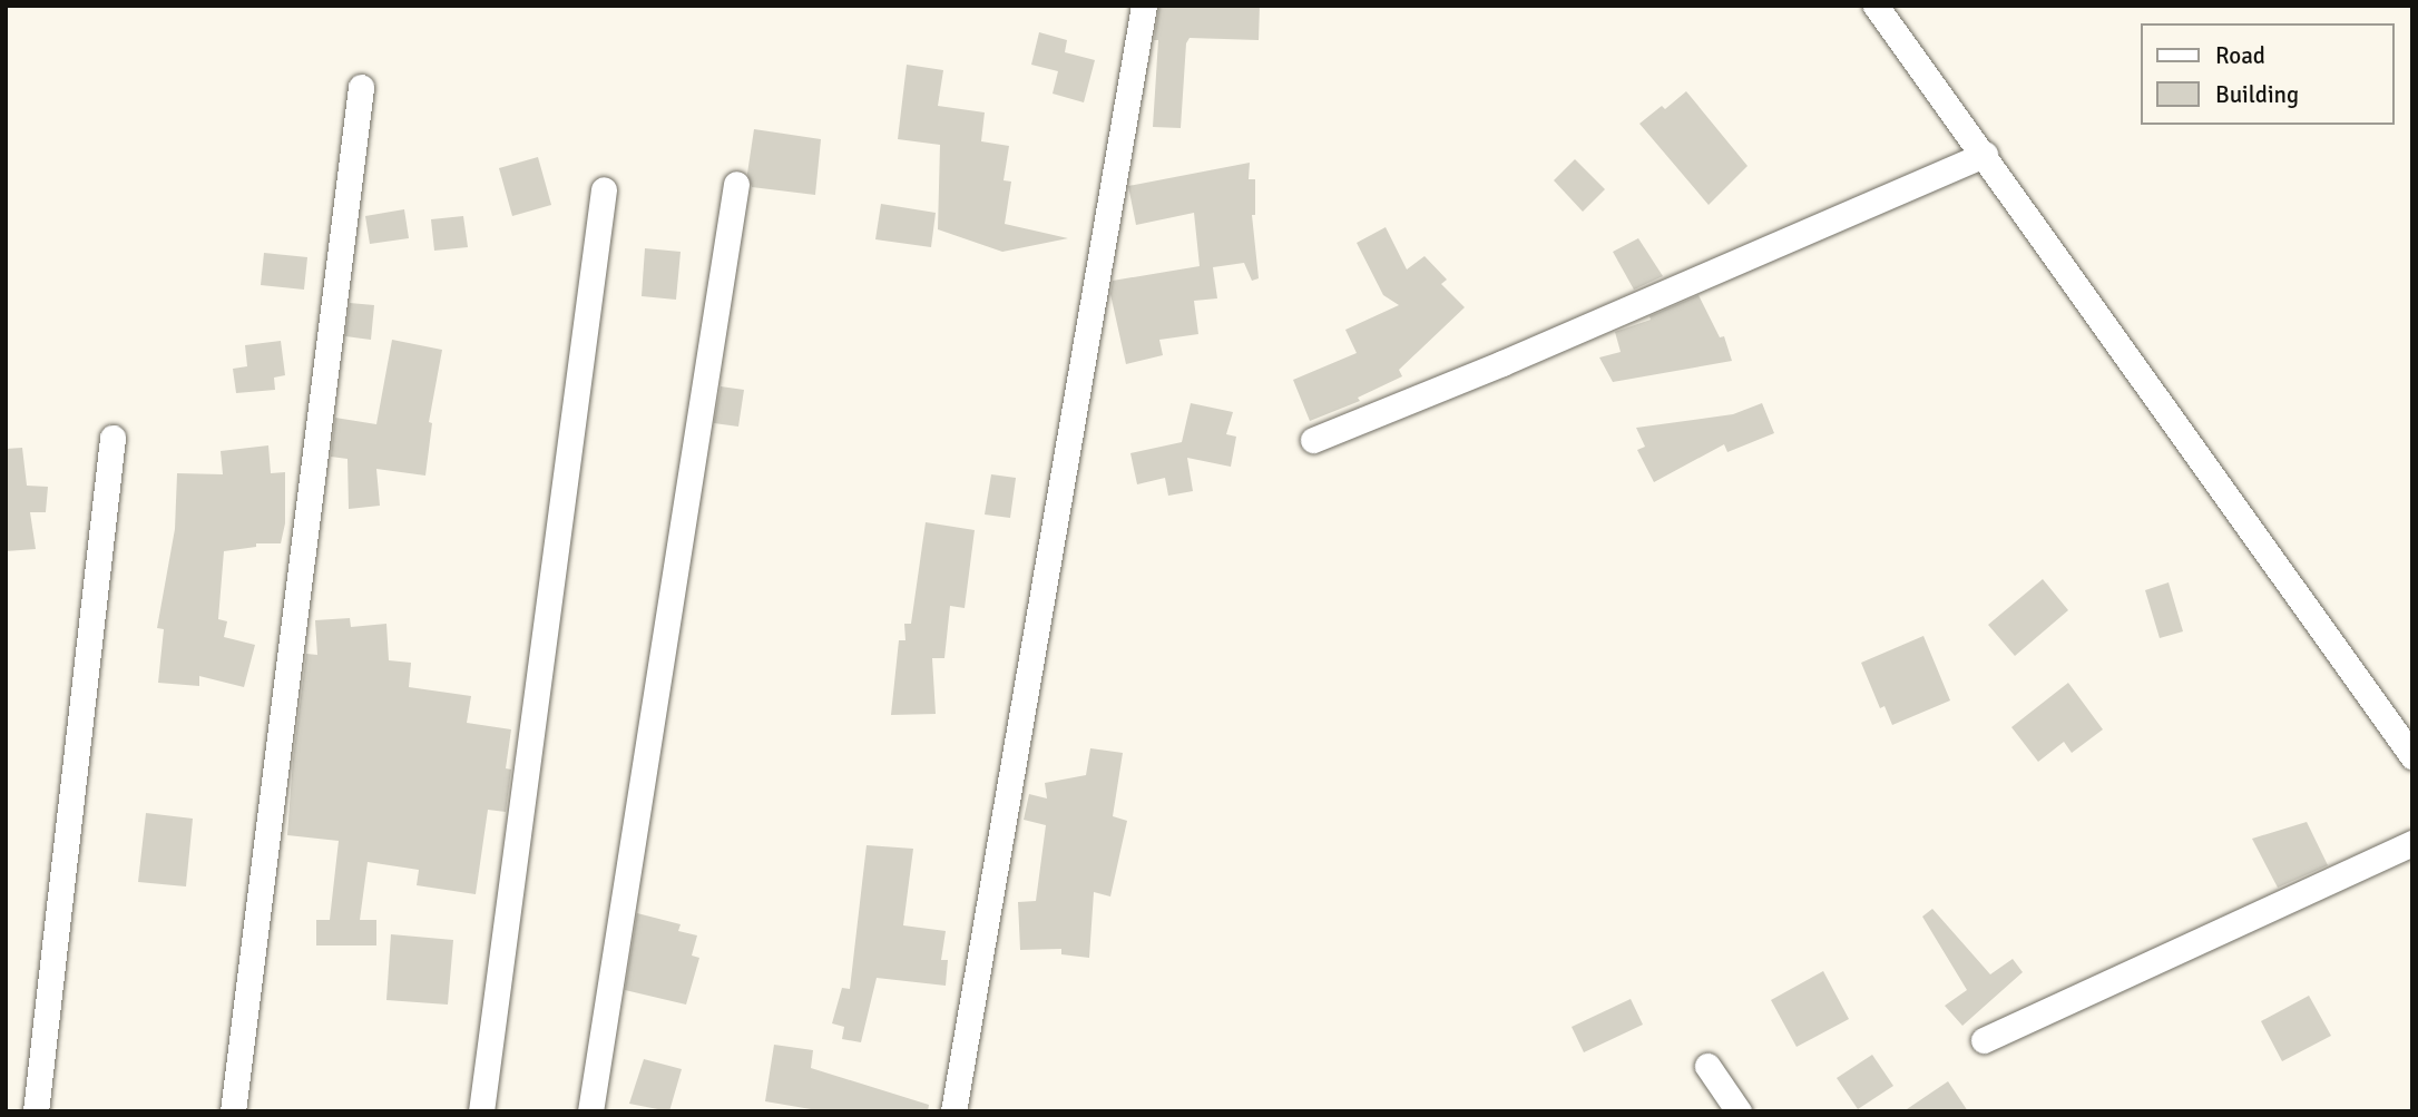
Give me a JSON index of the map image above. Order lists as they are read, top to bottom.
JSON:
{
  "legend": ["Road", "Building"]
}
